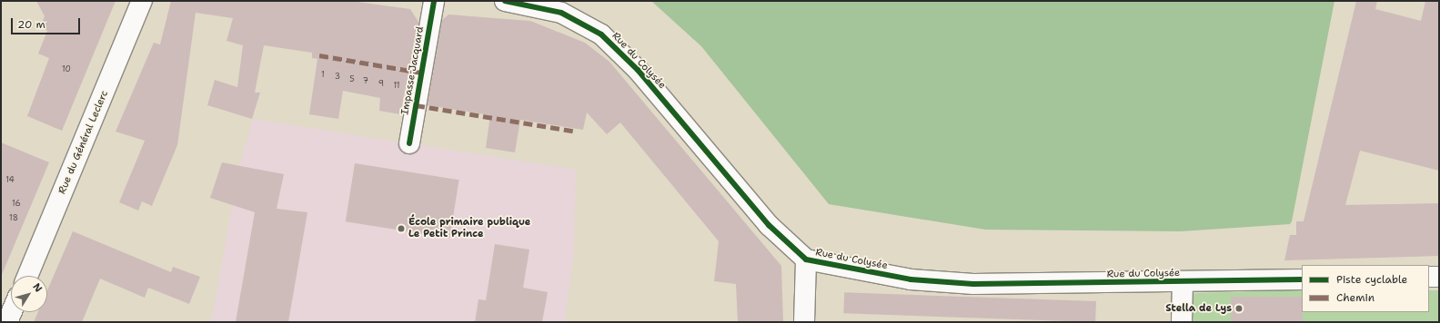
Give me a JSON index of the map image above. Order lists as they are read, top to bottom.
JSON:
{
  "streets": {
    "street": ["Rue du Colysée", "Impasse Jacquard", "Rue du Général Leclerc"]
  },
  "places": ["École primaire publique Le Petit Prince", "Stella de Lys"],
  "house_numbers": [
    "10",
    "1",
    "3",
    "5",
    "7",
    "9",
    "11",
    "14",
    "16",
    "18"
  ],
  "legend": ["Piste cyclable", "Chemin"],
  "scale_bar": "20 m",
  "north": "top right"
}
